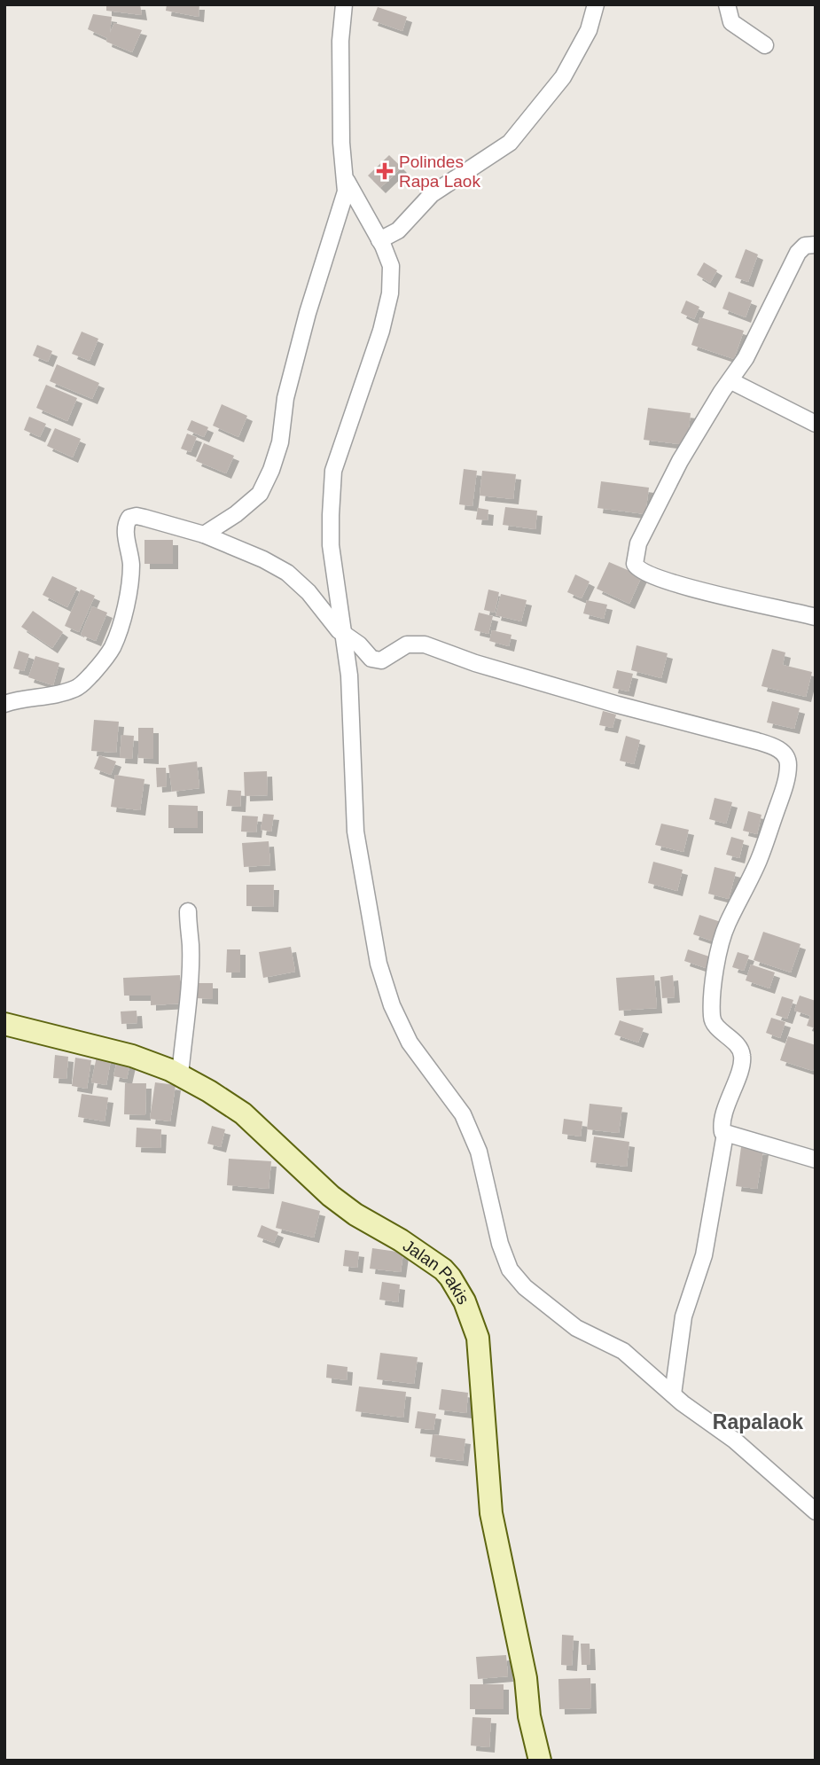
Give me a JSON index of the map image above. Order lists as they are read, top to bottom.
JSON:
{
  "streets": {
    "street": ["Jalan Pakis"]
  },
  "districts": ["Rapalaok"],
  "places": {
    "health": ["Polindes Rapa Laok"]
  }
}
